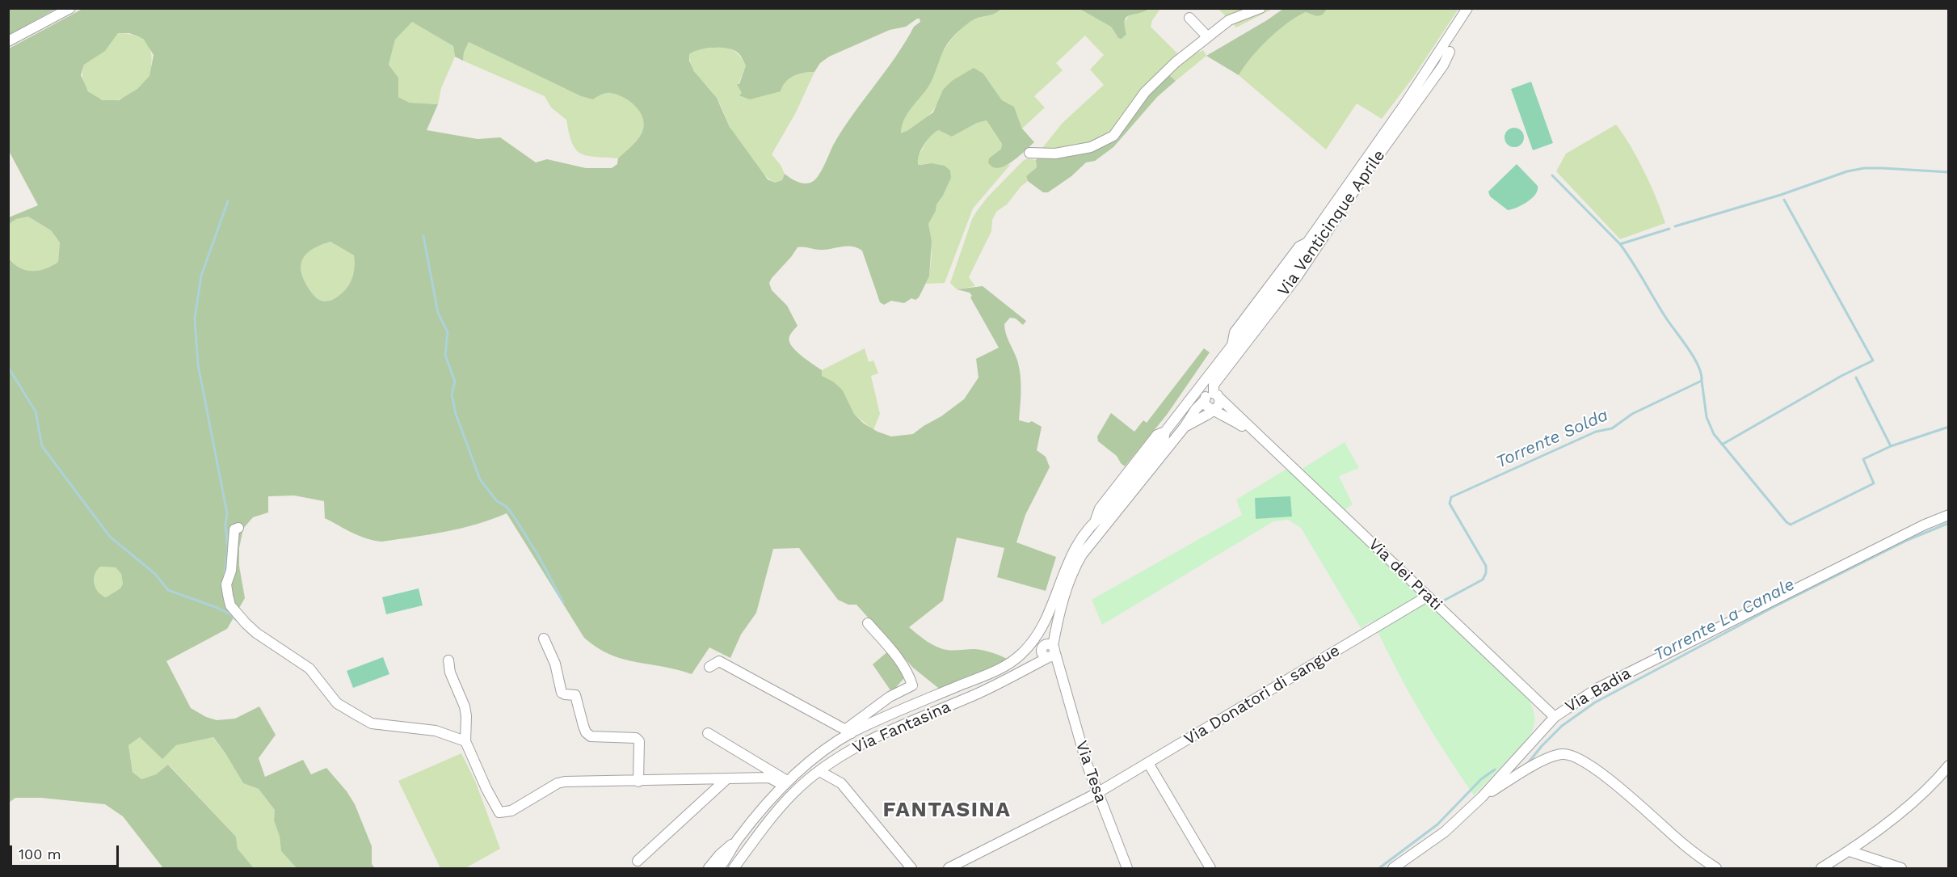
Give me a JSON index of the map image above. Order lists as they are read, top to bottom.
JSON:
{
  "streets": {
    "street": [
      "Via Venticinque Aprile",
      "Via dei Prati",
      "Via Badia",
      "Via Donatori di sangue",
      "Via Fantasina",
      "Via Tesa"
    ]
  },
  "crossings": [
    ["Via Venticinque Aprile", "Via dei Prati"],
    ["Via Venticinque Aprile", "Via Fantasina"],
    ["Via Venticinque Aprile", "Via Tesa"],
    ["Via dei Prati", "Via Badia"],
    ["Via dei Prati", "Via Donatori di sangue"],
    ["Via Donatori di sangue", "Via Tesa"],
    ["Via Fantasina", "Via Tesa"]
  ],
  "districts": ["FANTASINA"],
  "water": ["Torrente Solda", "Torrente La Canale"],
  "scale_bar": "100 m"
}
